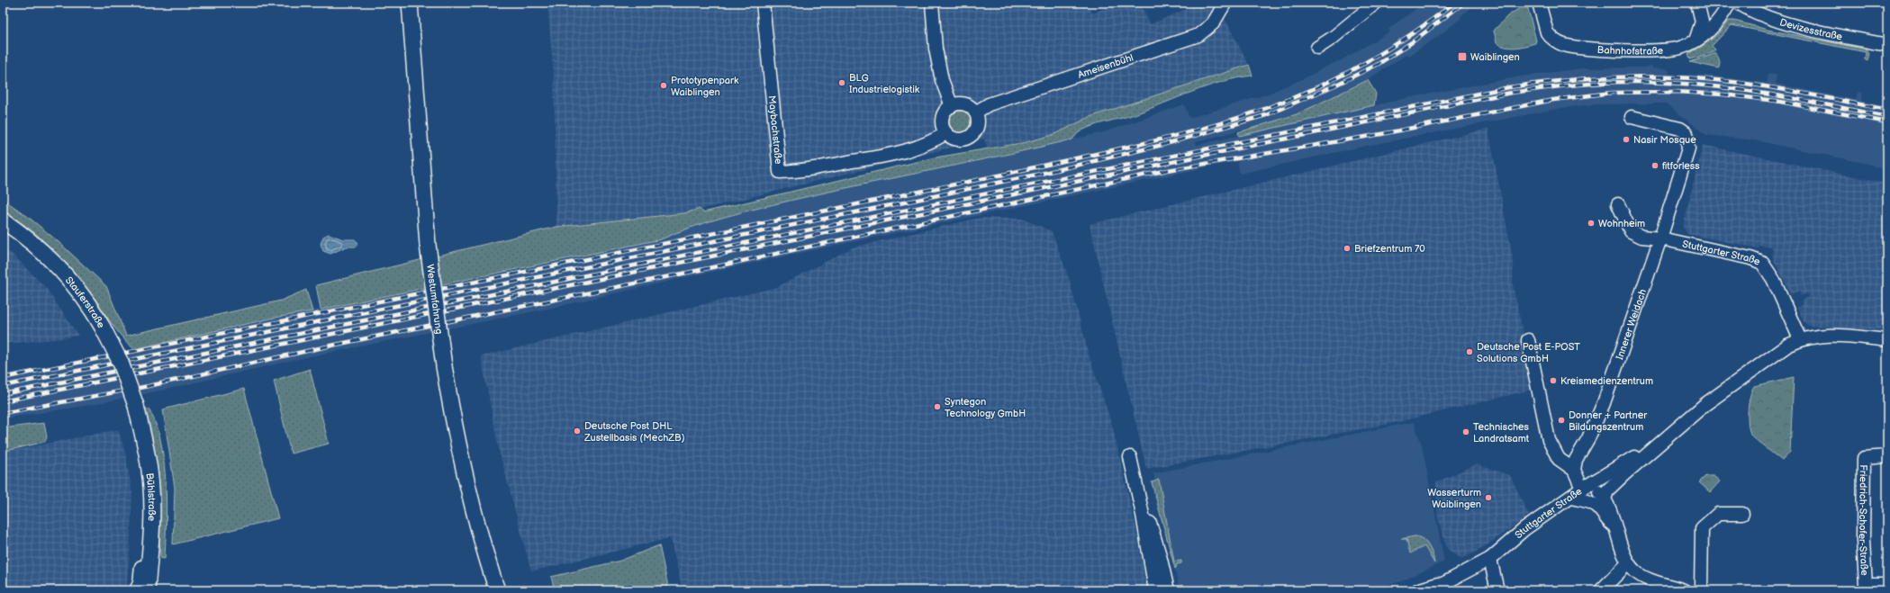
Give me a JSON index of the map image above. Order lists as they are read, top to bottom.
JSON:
{
  "streets": {
    "main road": ["Westumfahrung", "Stauferstraße", "Bühlstraße"],
    "street": [
      "Devizesstraße",
      "Bahnhofstraße",
      "Ameisenbühl",
      "Maybachstraße",
      "Stuttgarter Straße",
      "Innerer Weidach",
      "Friedrich-Schofer-Straße"
    ]
  },
  "crossings": [
    ["Ameisenbühl", "Maybachstraße"],
    ["Stuttgarter Straße", "Innerer Weidach"],
    ["Stauferstraße", "Bühlstraße"]
  ],
  "places": {
    "transit": ["Waiblingen"],
    "other": [
      "BLG Industrielogistik",
      "Prototypenpark Waiblingen",
      "Nasir Mosque",
      "fitforless",
      "Wohnheim",
      "Briefzentrum 70",
      "Deutsche Post E-POST Solutions GmbH",
      "Kreismedienzentrum",
      "Syntegon Technology GmbH",
      "Donner + Partner Bildungszentrum",
      "Deutsche Post DHL Zustellbasis (MechZB)",
      "Technisches Landratsamt",
      "Wasserturm Waiblingen"
    ]
  }
}
